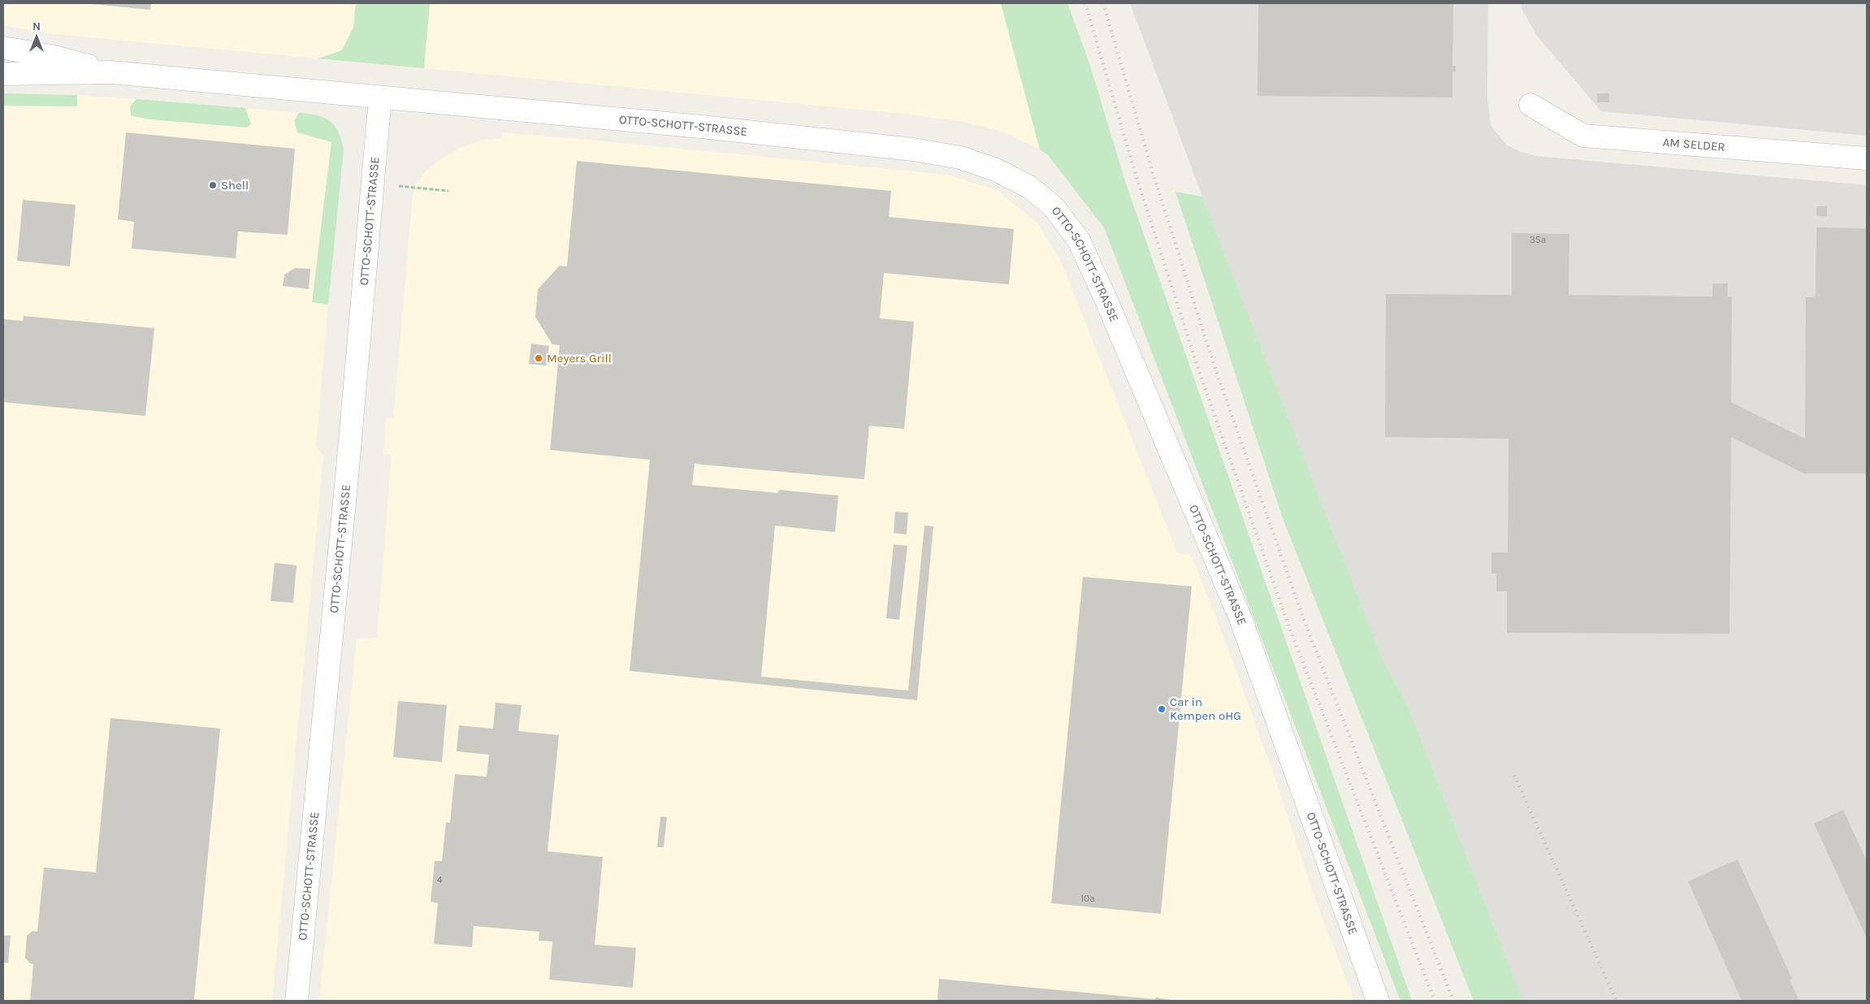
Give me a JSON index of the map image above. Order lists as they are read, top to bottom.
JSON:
{
  "streets": {
    "street": ["OTTO-SCHOTT-STRASSE", "AM SELDER"]
  },
  "places": ["Shell", "Meyers Grill", "Car in Kempen oHG"],
  "house_numbers": ["35a", "4", "10a"],
  "north": "top"
}
